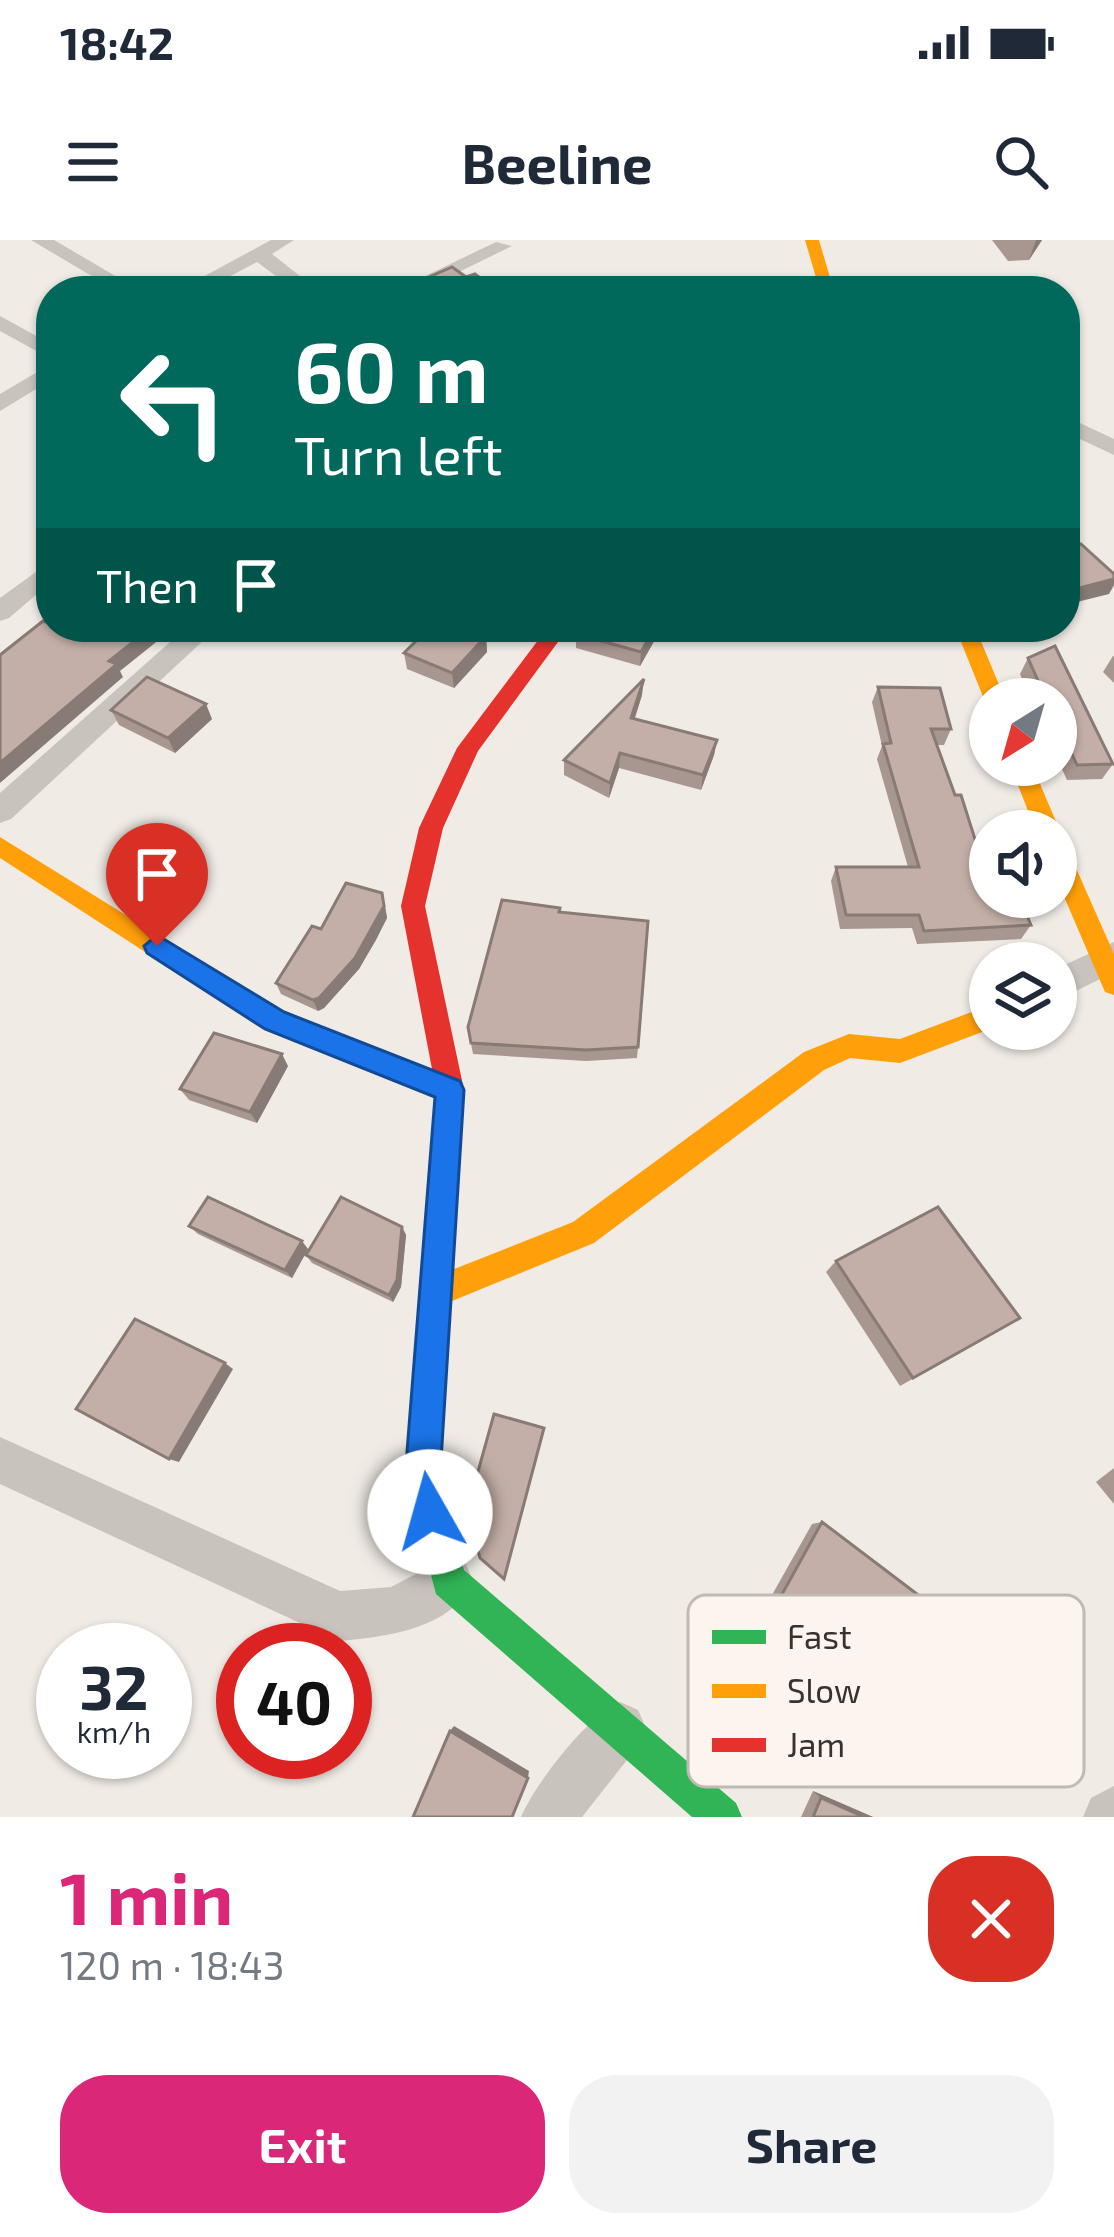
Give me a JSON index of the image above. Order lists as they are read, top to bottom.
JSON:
{
  "legend": ["Fast", "Slow", "Jam"],
  "north": "bottom left",
  "page": {
    "status": "18:42",
    "header": "Beeline",
    "turn": ["60 m", "Turn left"],
    "then": "Then",
    "speed": "32 km/h",
    "limit": "40",
    "heading": ["1 min", "120 m · 18:43"],
    "buttons": ["Exit", "Share"]
  }
}
